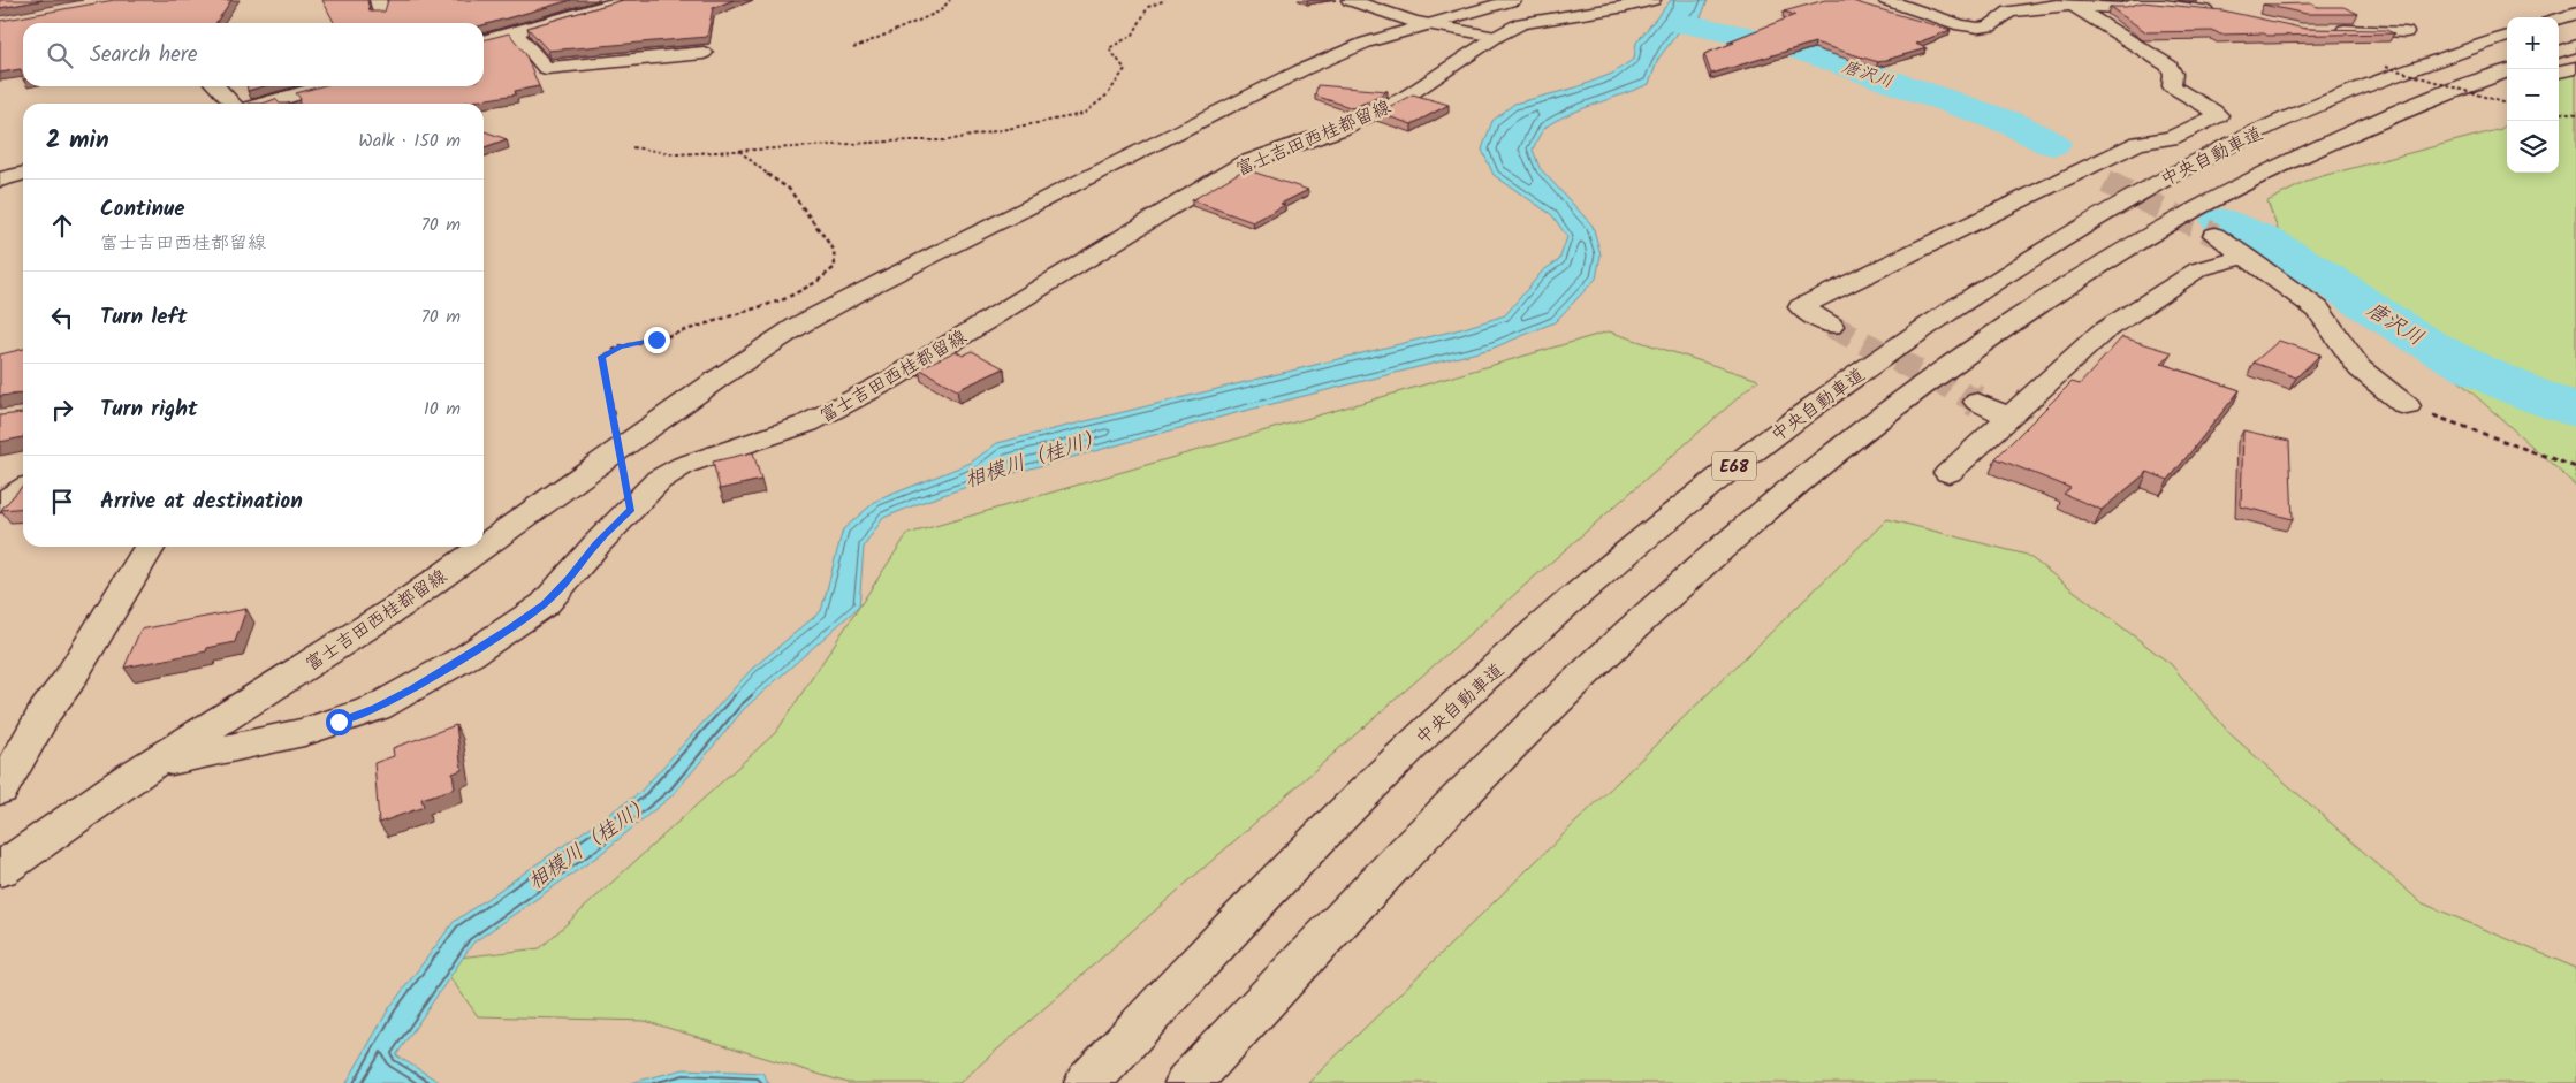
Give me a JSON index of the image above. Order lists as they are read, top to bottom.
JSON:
{
  "streets": {
    "main road": ["富士吉田西桂都留線", "中央自動車道", "E68"]
  },
  "water": ["唐沢川", "相模川（桂川）"],
  "page": {
    "map_buttons": ["+", "−"],
    "search": "Search here",
    "heading": ["2 min", "Walk · 150 m"],
    "list": [
      ["Continue", "富士吉田西桂都留線", "70 m"],
      ["Turn left", "70 m"],
      ["Turn right", "10 m"],
      "Arrive at destination"
    ]
  }
}
